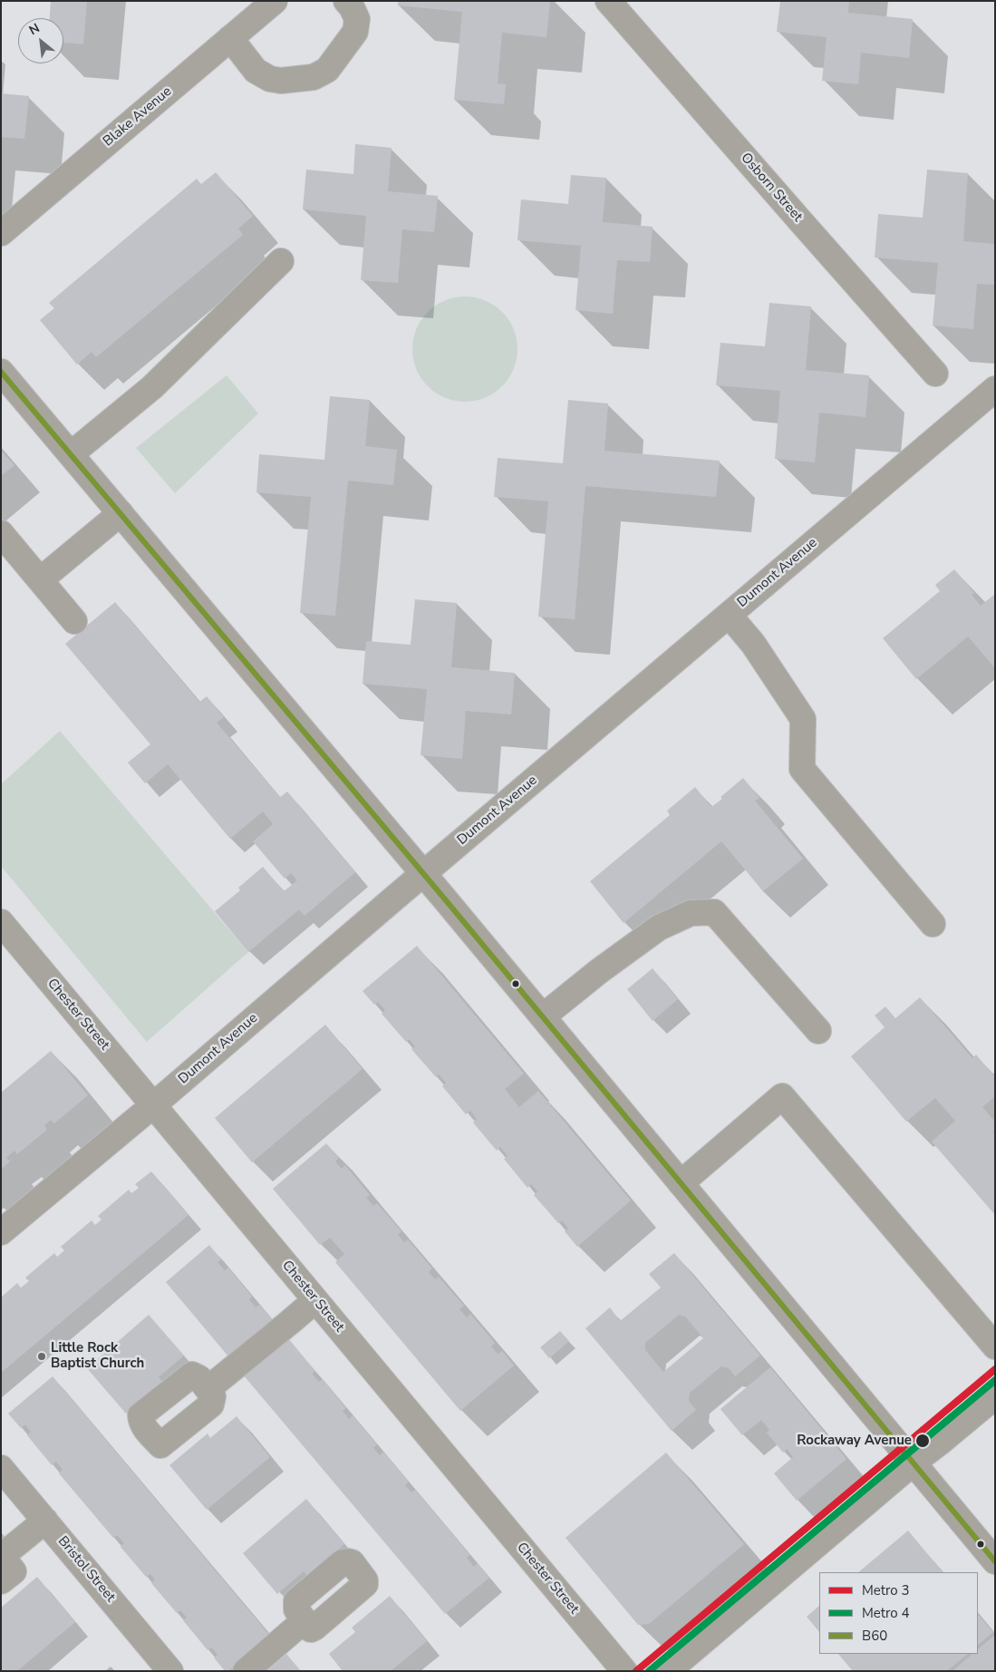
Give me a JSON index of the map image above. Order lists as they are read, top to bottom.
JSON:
{
  "streets": {
    "street": [
      "Blake Avenue",
      "Osborn Street",
      "Dumont Avenue",
      "Chester Street",
      "Bristol Street"
    ]
  },
  "crossings": [
    ["Dumont Avenue", "Chester Street"]
  ],
  "places": ["Little Rock Baptist Church", "Rockaway Avenue"],
  "lines": ["transit line B60", "metro line 3", "metro line 4"],
  "legend": ["Metro 3", "Metro 4", "B60"],
  "north": "top left"
}
